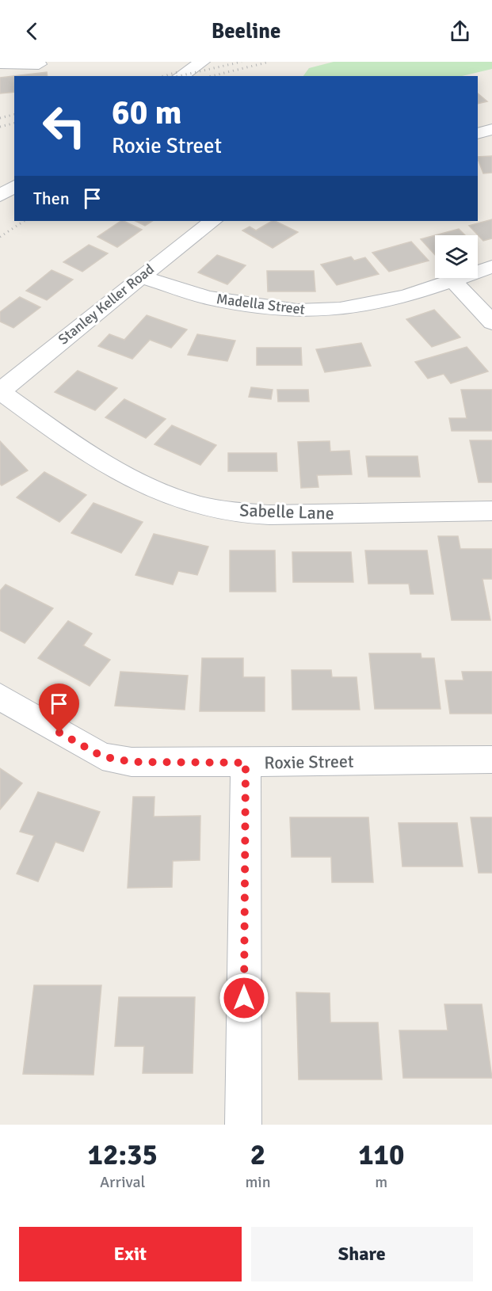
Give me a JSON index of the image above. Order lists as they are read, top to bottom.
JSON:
{
  "streets": {
    "street": [
      "Stanley Keller Road",
      "Madella Street",
      "Sabelle Lane",
      "Roxie Street"
    ]
  },
  "crossings": [
    ["Stanley Keller Road", "Madella Street"],
    ["Stanley Keller Road", "Sabelle Lane"]
  ],
  "page": {
    "header": "Beeline",
    "turn": ["60 m", "Roxie Street"],
    "then": "Then",
    "eta": [
      "12:35",
      "Arrival",
      "2",
      "min",
      "110",
      "m"
    ],
    "buttons": ["Exit", "Share"]
  }
}
